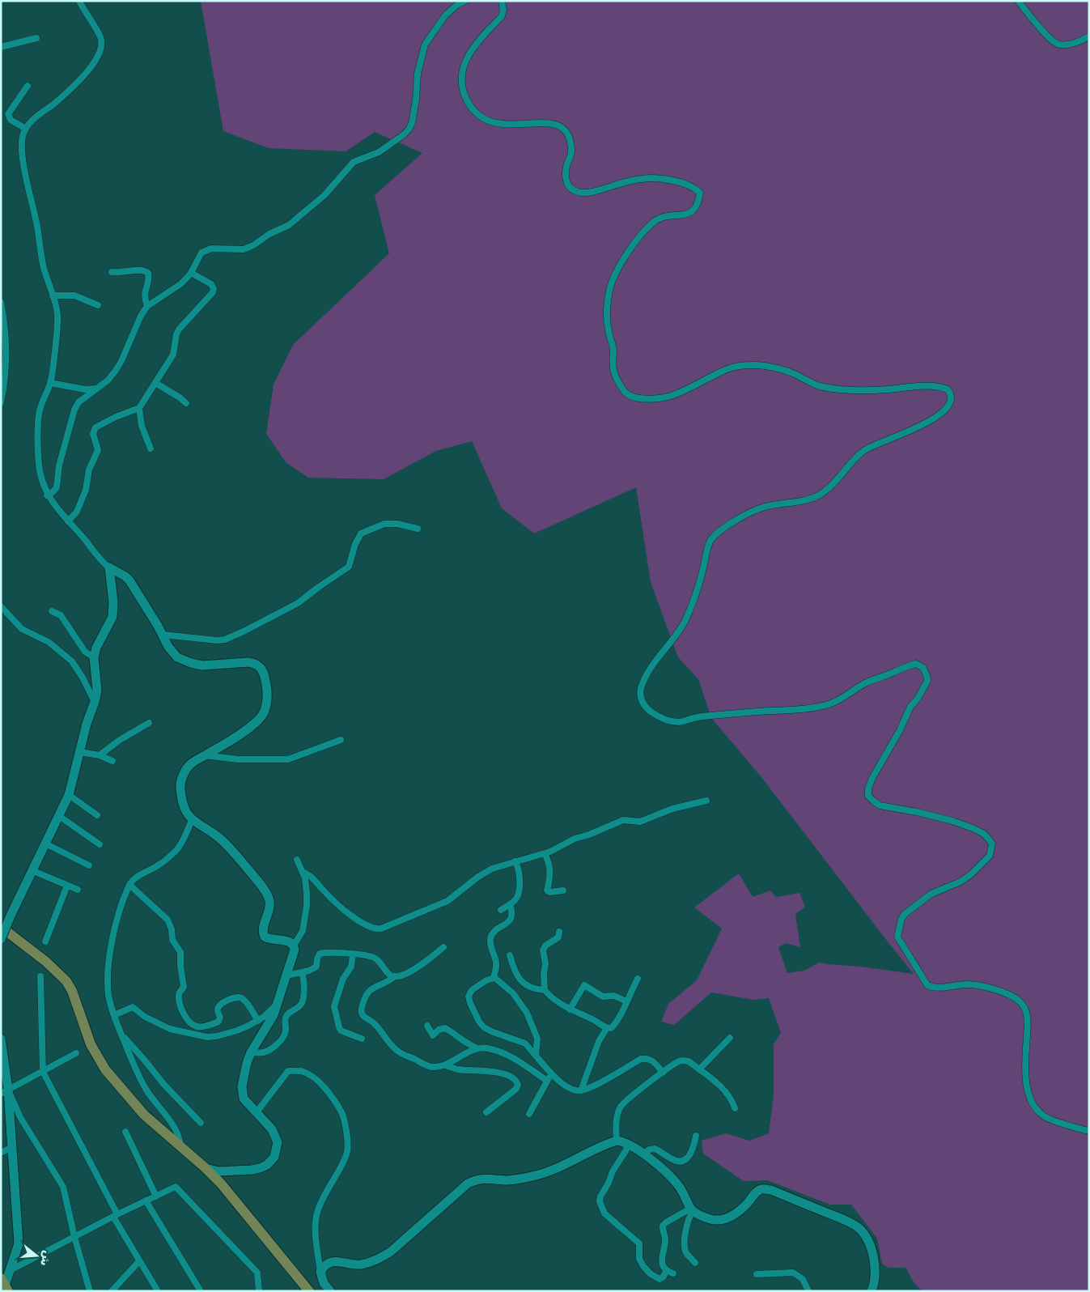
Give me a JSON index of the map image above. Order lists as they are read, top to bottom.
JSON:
{
  "north": "right"
}
